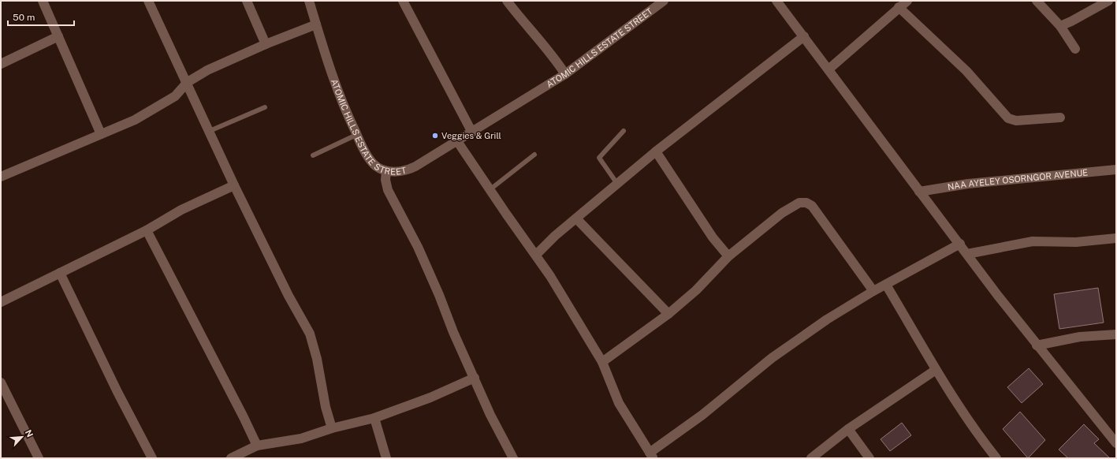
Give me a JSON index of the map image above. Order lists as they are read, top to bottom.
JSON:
{
  "streets": {
    "street": ["ATOMIC HILLS ESTATE STREET", "NAA AYELEY OSORNGOR AVENUE"]
  },
  "places": ["Veggies & Grill"],
  "scale_bar": "50 m",
  "north": "top right"
}
